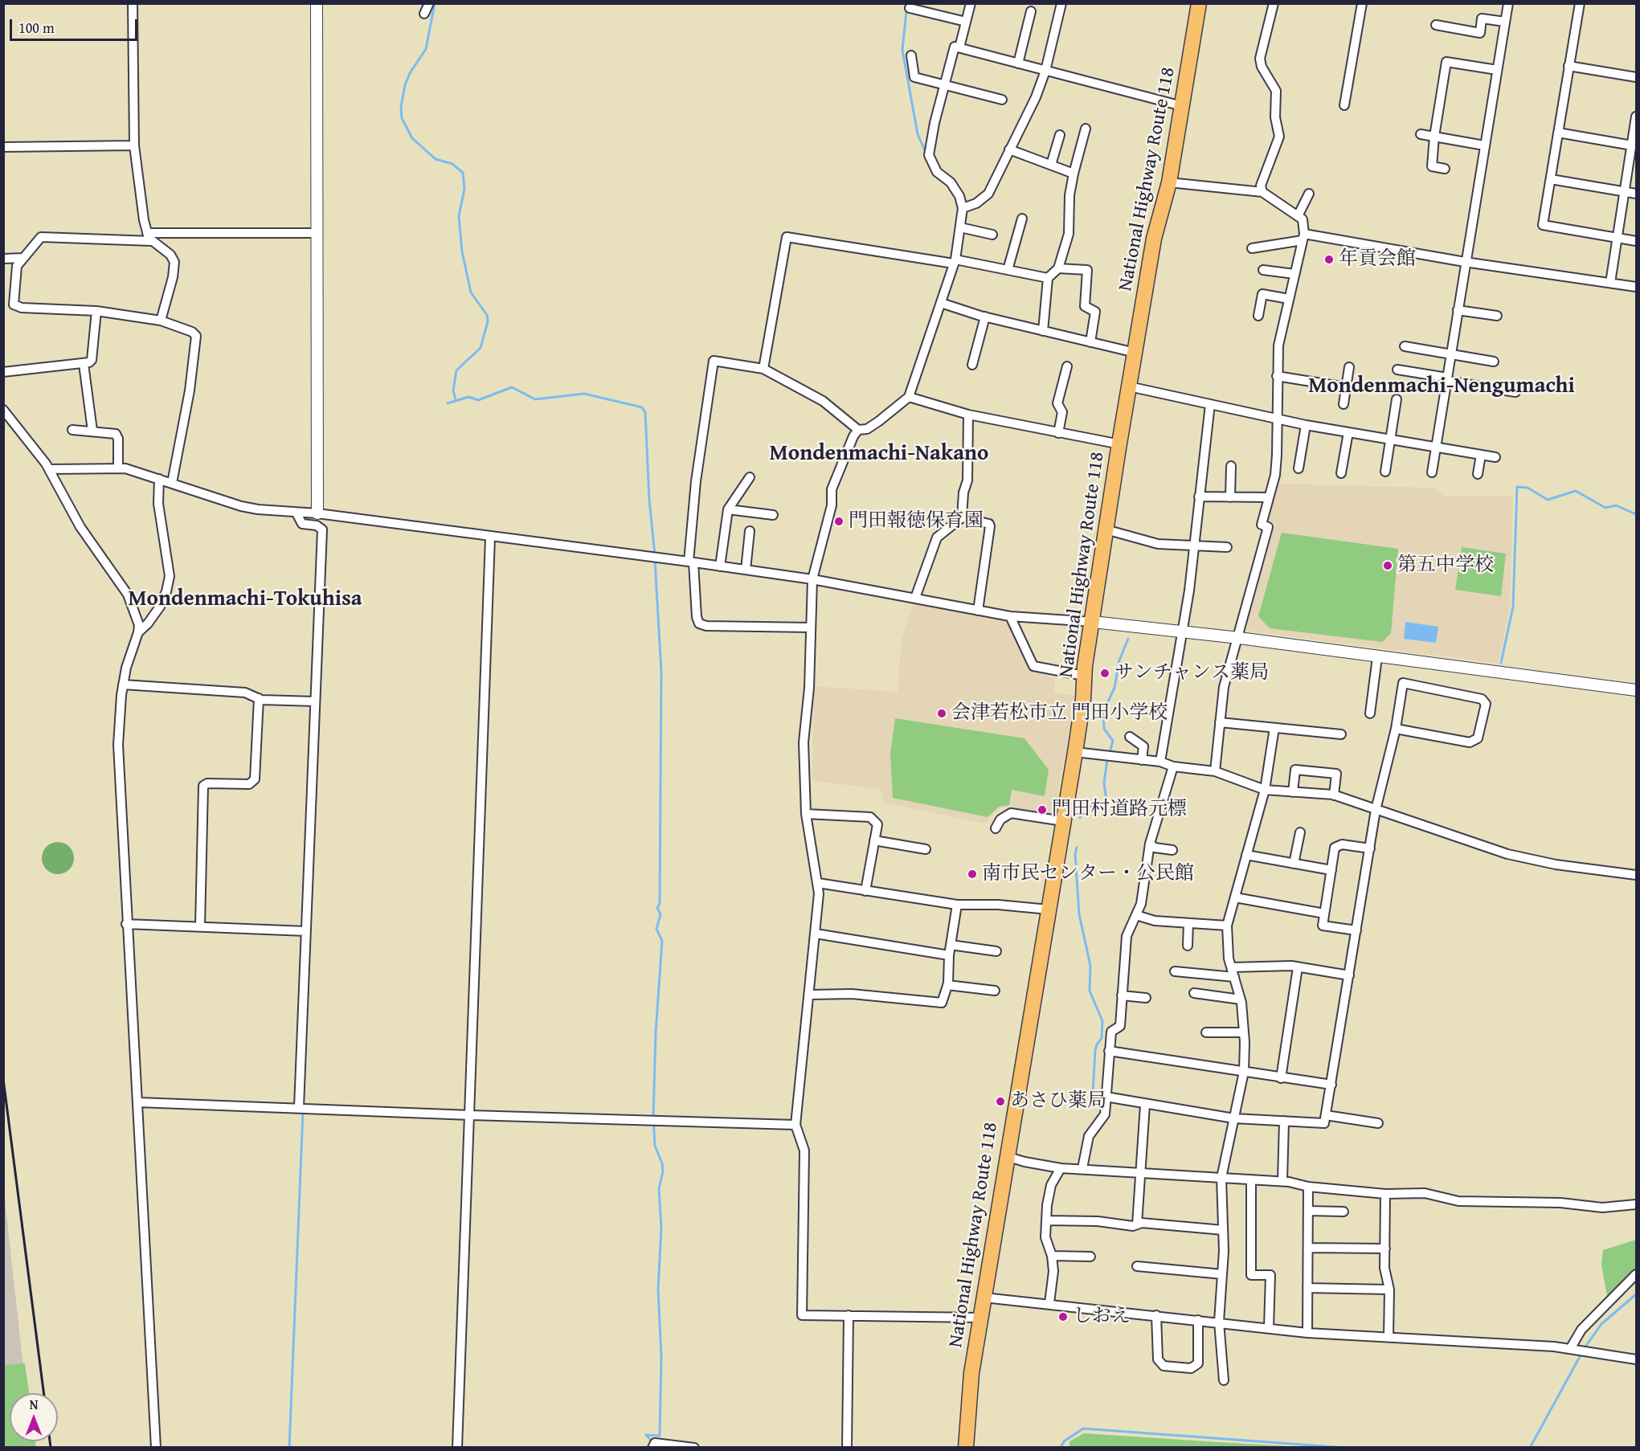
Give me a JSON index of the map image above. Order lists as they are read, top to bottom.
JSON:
{
  "streets": {
    "highway": ["National Highway Route 118"]
  },
  "districts": ["Mondenmachi-Nengumachi", "Mondenmachi-Nakano", "Mondenmachi-Tokuhisa"],
  "places": [
    "年貢会館",
    "門田報徳保育園",
    "第五中学校",
    "サンチャンス薬局",
    "会津若松市立 門田小学校",
    "門田村道路元標",
    "南市民センター・公民館",
    "あさひ薬局",
    "しおえ"
  ],
  "scale_bar": "100 m",
  "north": "top"
}
